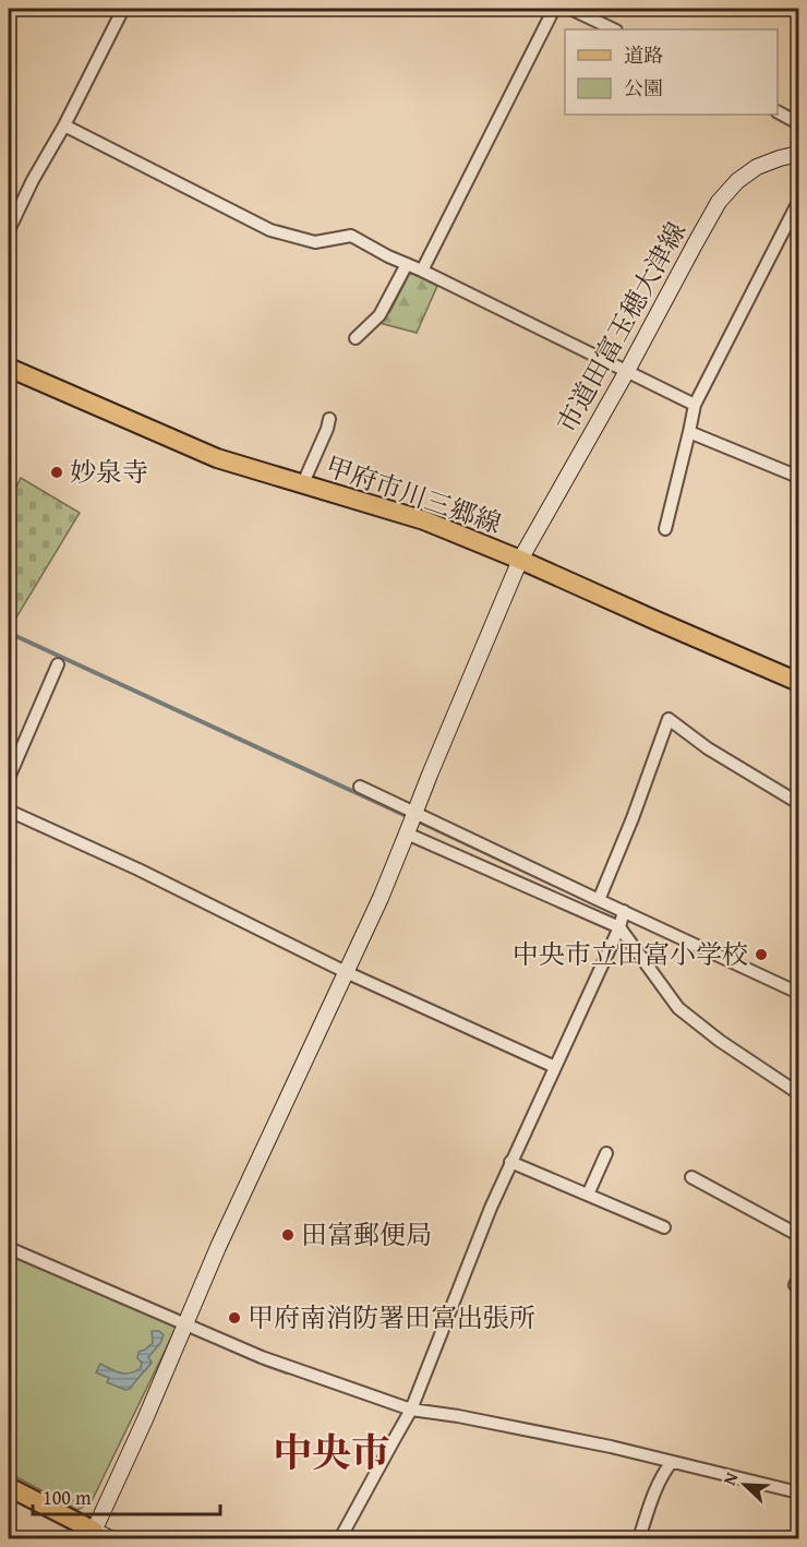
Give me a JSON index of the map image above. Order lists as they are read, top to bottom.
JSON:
{
  "streets": {
    "main road": ["甲府市川三郷線"],
    "street": ["市道田富玉穂大津線"]
  },
  "crossings": [
    ["市道田富玉穂大津線", "甲府市川三郷線"]
  ],
  "districts": ["中央市"],
  "places": [
    "妙泉寺",
    "中央市立田富小学校",
    "田富郵便局",
    "甲府南消防署田富出張所"
  ],
  "legend": ["道路", "公園"],
  "scale_bar": "100 m",
  "north": "top left"
}
